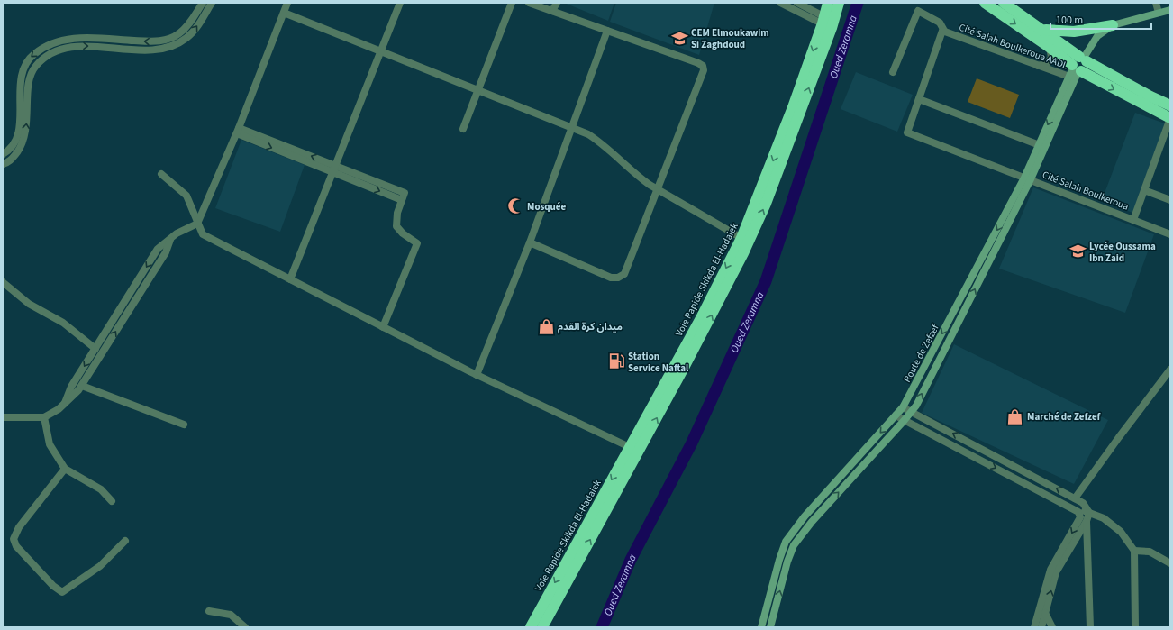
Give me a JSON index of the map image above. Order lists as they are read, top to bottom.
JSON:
{
  "streets": {
    "highway": ["Voie Rapide Skikda El-Hadaiek"],
    "main road": ["Route de Zefzef"],
    "street": ["Cité Salah Boulkeroua AADL", "Cité Salah Boulkeroua"]
  },
  "crossings": [
    ["Cité Salah Boulkeroua AADL", "Cité Salah Boulkeroua"],
    ["Cité Salah Boulkeroua AADL", "Route de Zefzef"],
    ["Cité Salah Boulkeroua", "Route de Zefzef"]
  ],
  "water": ["Oued Zeramna"],
  "places": {
    "school or university": ["CEM Elmoukawim Si Zaghdoud", "Lycée Oussama Ibn Zaid"],
    "mosque": ["Mosquée"],
    "shop": ["ميدان كرة القدم", "Marché de Zefzef"],
    "fuel station": ["Station Service Naftal"]
  },
  "scale_bar": "100 m"
}
